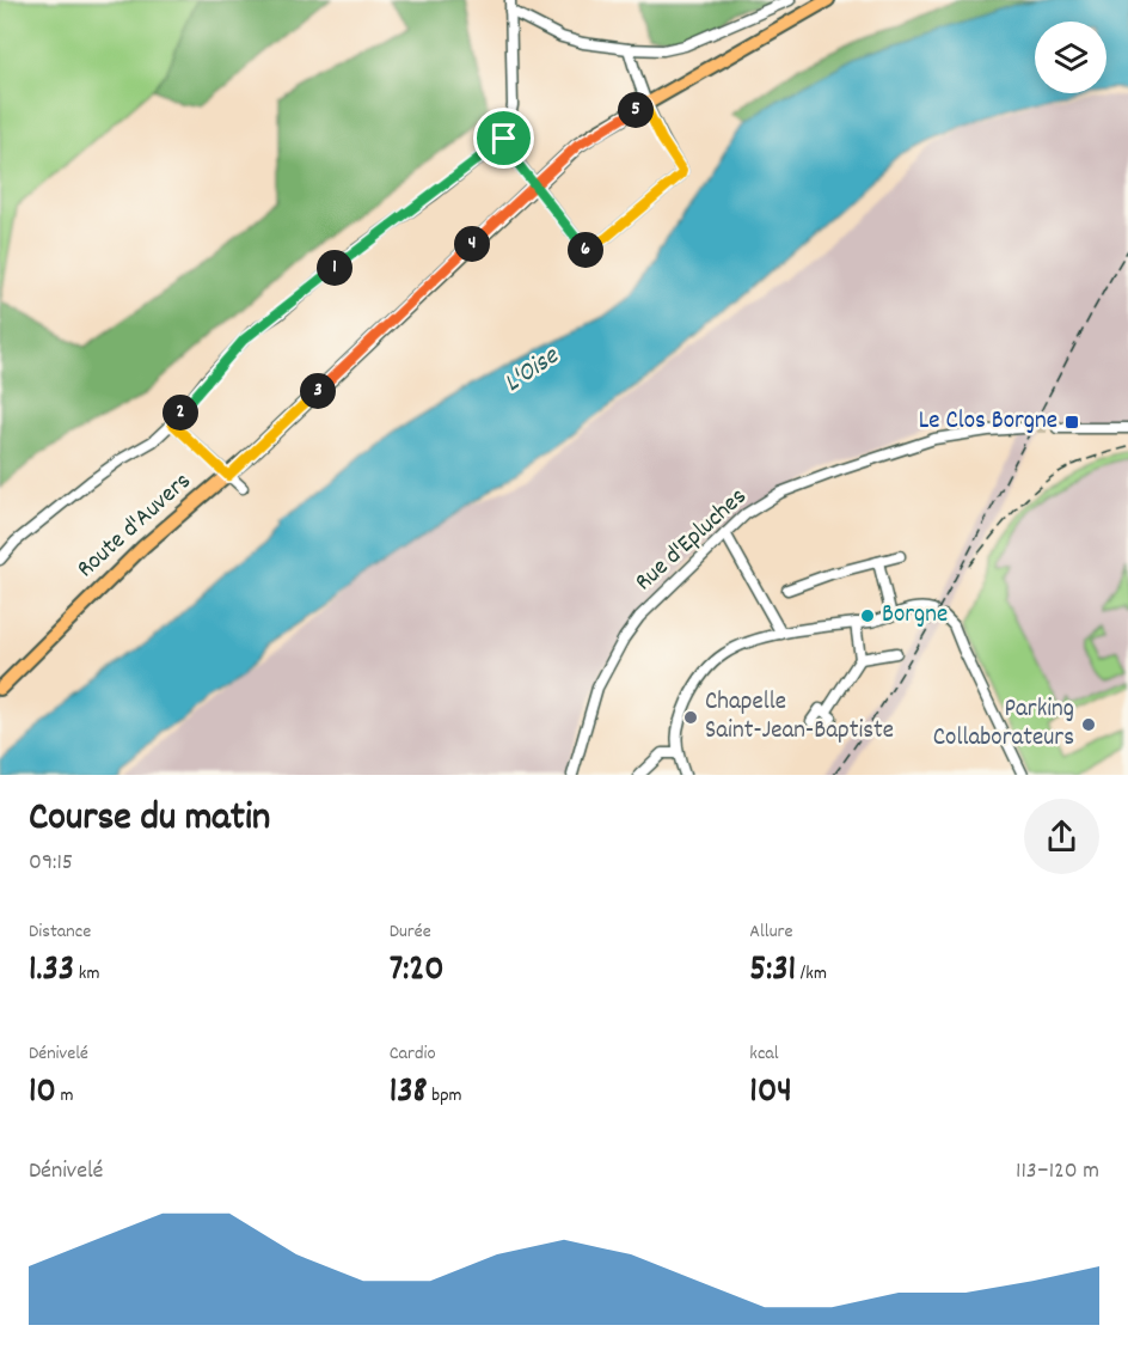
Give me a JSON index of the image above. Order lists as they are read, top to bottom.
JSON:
{
  "streets": {
    "main road": ["Route d'Auvers"],
    "street": ["Rue d'Epluches"]
  },
  "water": ["L'Oise"],
  "places": {
    "transit": ["Le Clos Borgne"],
    "other": ["Borgne", "Chapelle Saint-Jean-Baptiste", "Parking Collaborateurs"]
  },
  "page": {
    "pins": [
      "5",
      "4",
      "6",
      "1",
      "3",
      "2"
    ],
    "heading": ["Course du matin", "09:15"],
    "stats": [
      ["Distance", "1.33 km"],
      ["Durée", "7:20"],
      ["Allure", "5:31 /km"],
      ["Dénivelé", "10 m"],
      ["Cardio", "138 bpm"],
      ["kcal", "104"]
    ],
    "chart": ["Dénivelé", "113–120 m"]
  }
}
